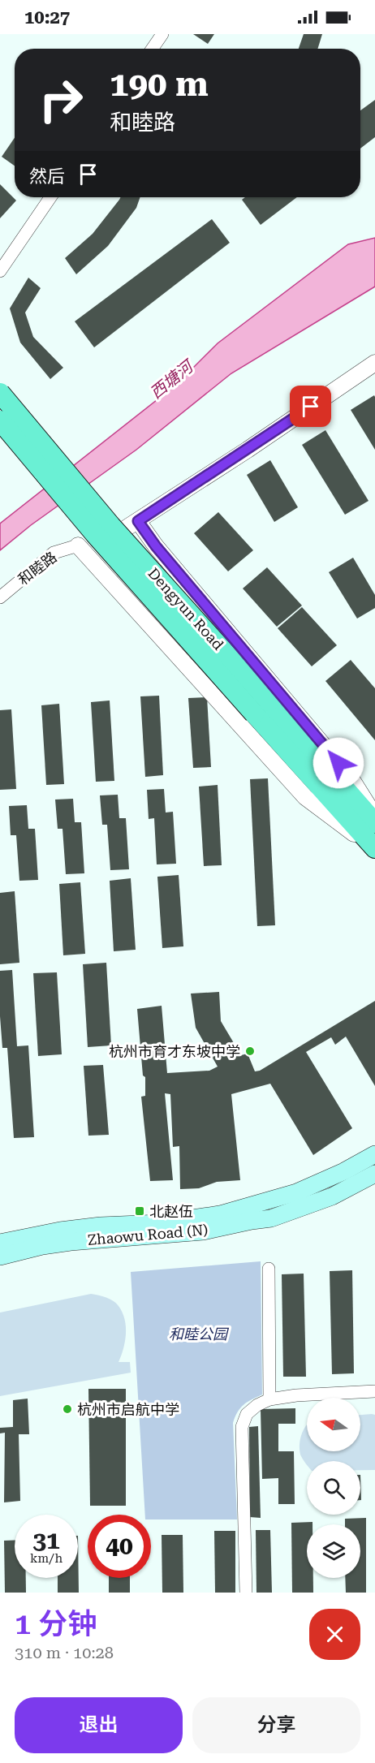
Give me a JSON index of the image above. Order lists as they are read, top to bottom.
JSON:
{
  "streets": {
    "main road": ["Dengyun Road", "Zhaowu Road (N)"],
    "street": ["和睦路"]
  },
  "water": ["西塘河"],
  "parks": ["和睦公园"],
  "places": {
    "other": ["杭州市育才东坡中学", "杭州市启航中学"],
    "transit": ["北赵伍"]
  },
  "north": "left",
  "page": {
    "status": "10:27",
    "turn": ["190 m", "和睦路"],
    "then": "然后",
    "speed": "31 km/h",
    "limit": "40",
    "heading": ["1 分钟", "310 m · 10:28"],
    "buttons": ["退出", "分享"]
  }
}
